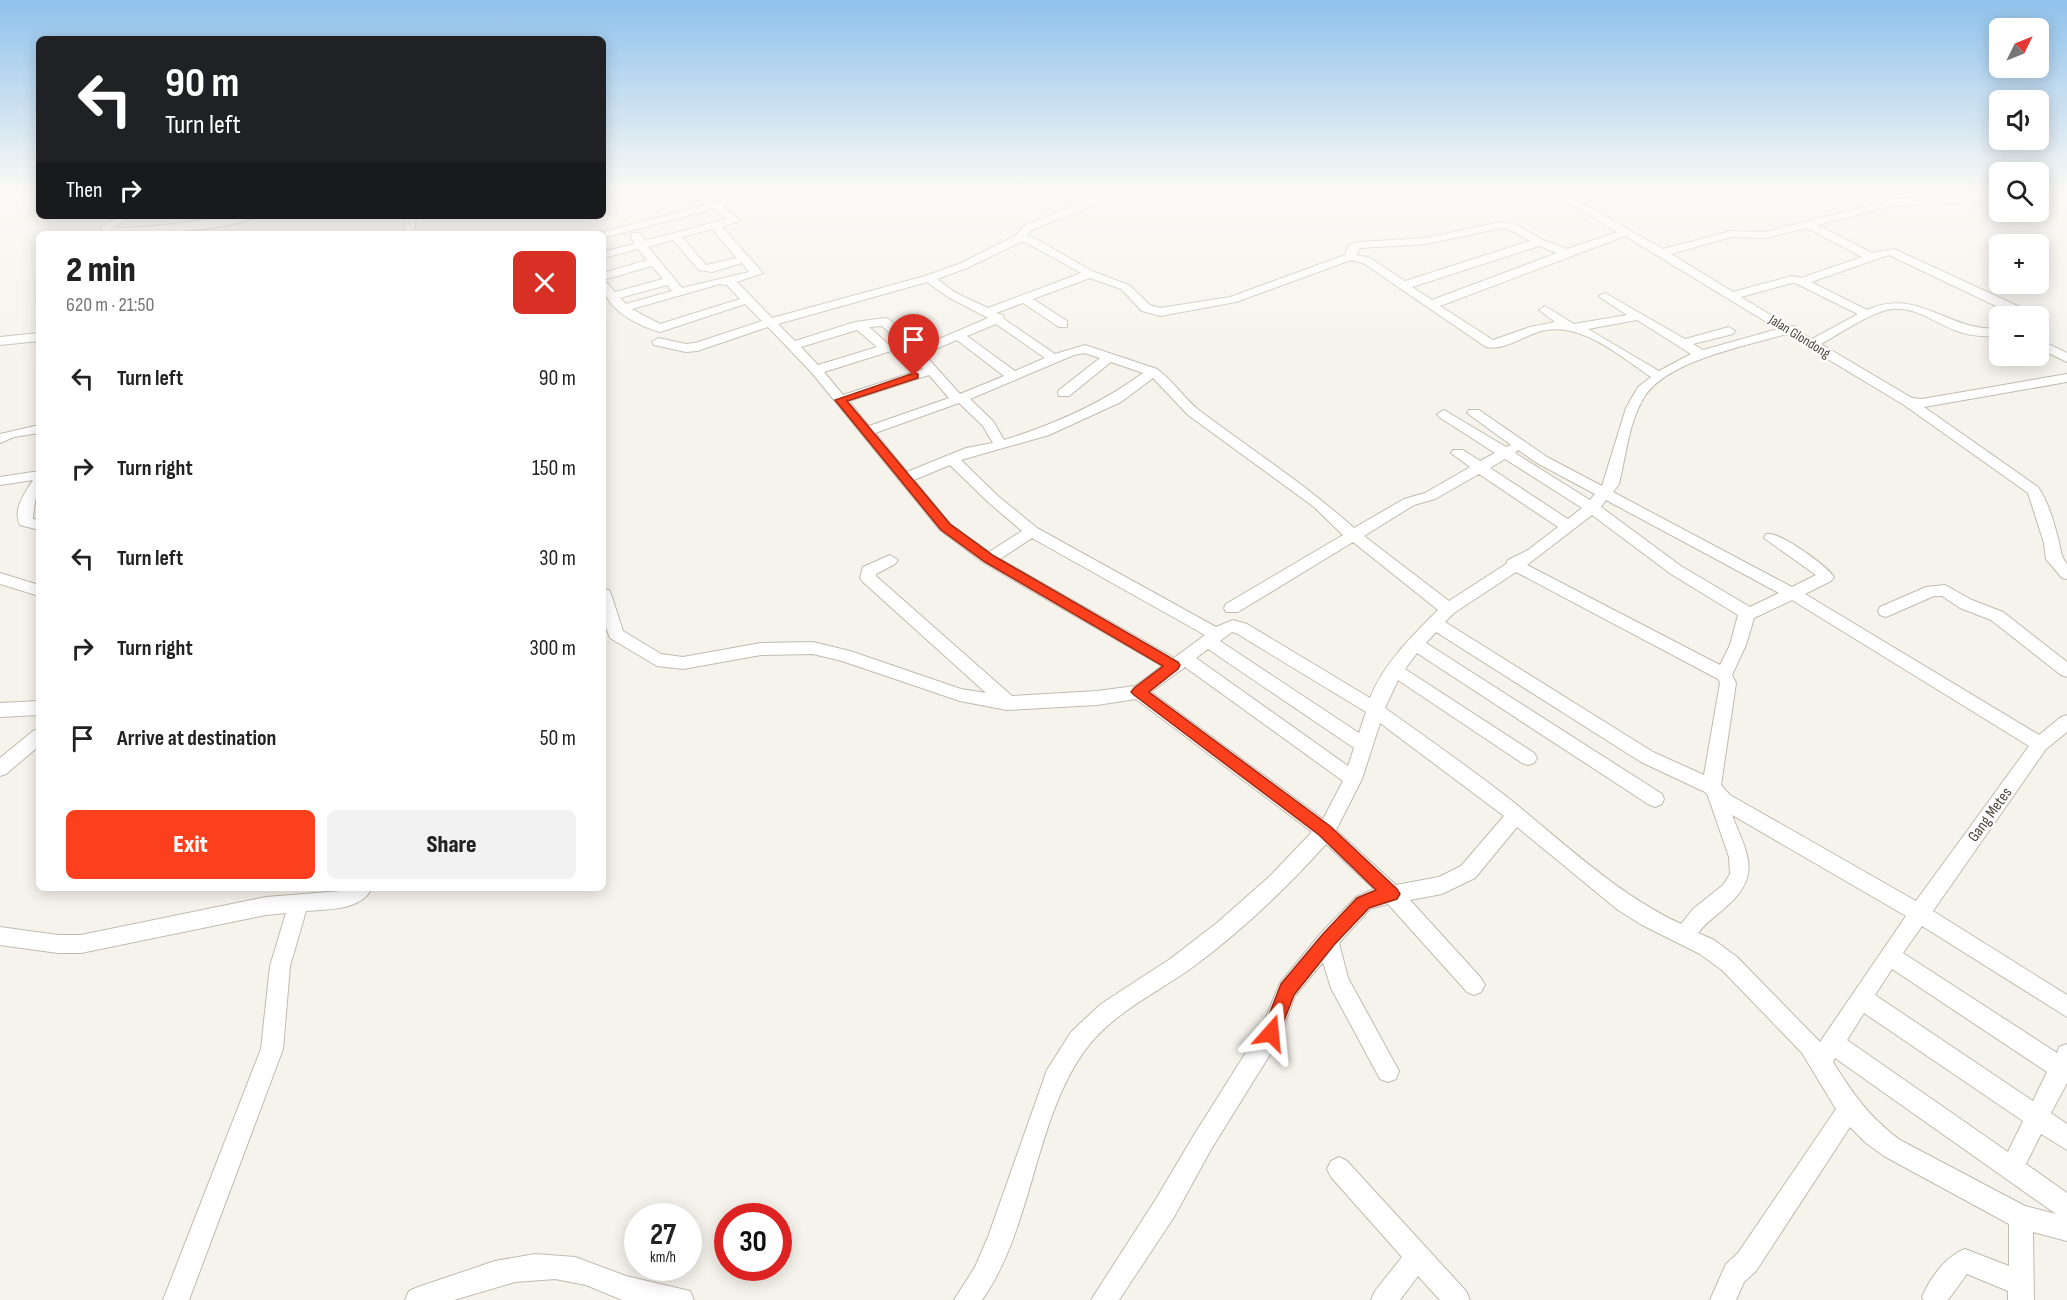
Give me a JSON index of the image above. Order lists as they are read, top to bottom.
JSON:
{
  "streets": {
    "street": ["Jalan Glondong", "Gang Metes"]
  },
  "north": "top right",
  "page": {
    "map_buttons": ["+", "−"],
    "turn": ["90 m", "Turn left"],
    "then": "Then",
    "heading": ["2 min", "620 m · 21:50"],
    "list": [
      {
        "name": "Turn left",
        "value": "90 m"
      },
      {
        "name": "Turn right",
        "value": "150 m"
      },
      {
        "name": "Turn left",
        "value": "30 m"
      },
      {
        "name": "Turn right",
        "value": "300 m"
      },
      {
        "name": "Arrive at destination",
        "value": "50 m"
      }
    ],
    "buttons": ["Exit", "Share"],
    "speed": "27 km/h",
    "limit": "30"
  }
}
